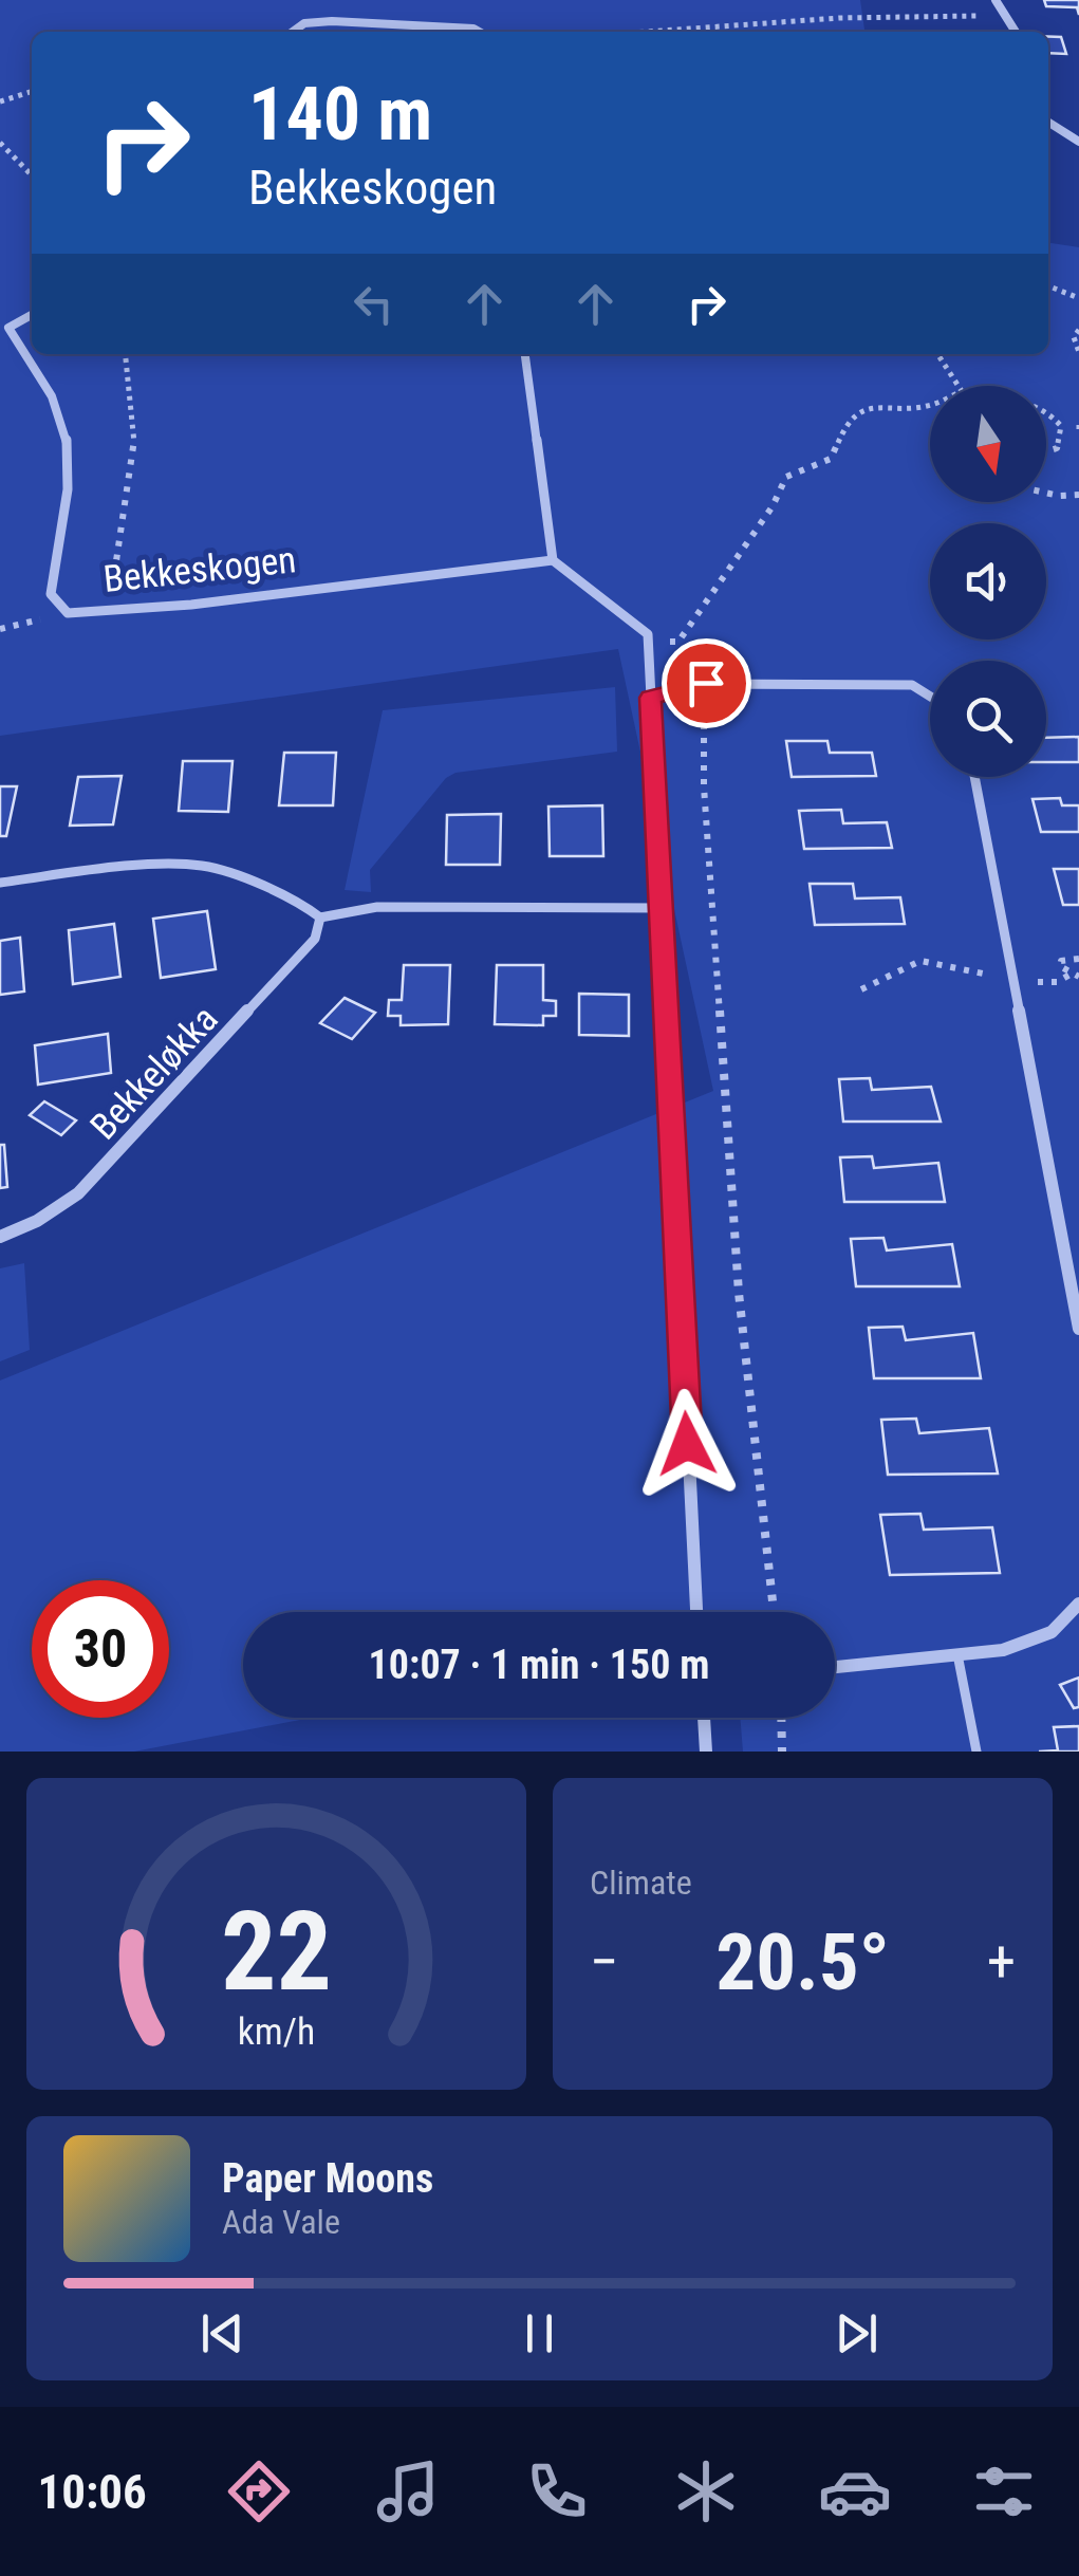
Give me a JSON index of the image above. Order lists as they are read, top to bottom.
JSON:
{
  "streets": {
    "street": ["Bekkeskogen", "Bekkeløkka"]
  },
  "north": "bottom",
  "page": {
    "turn": ["140 m", "Bekkeskogen"],
    "limit": "30",
    "trip": "10:07 · 1 min · 150 m",
    "tile": "Climate",
    "heat": ["−", "20.5°", "+"],
    "song": ["Paper Moons", "Ada Vale"],
    "tabs": "10:06",
    "gauge": ["22", "km/h"]
  }
}
